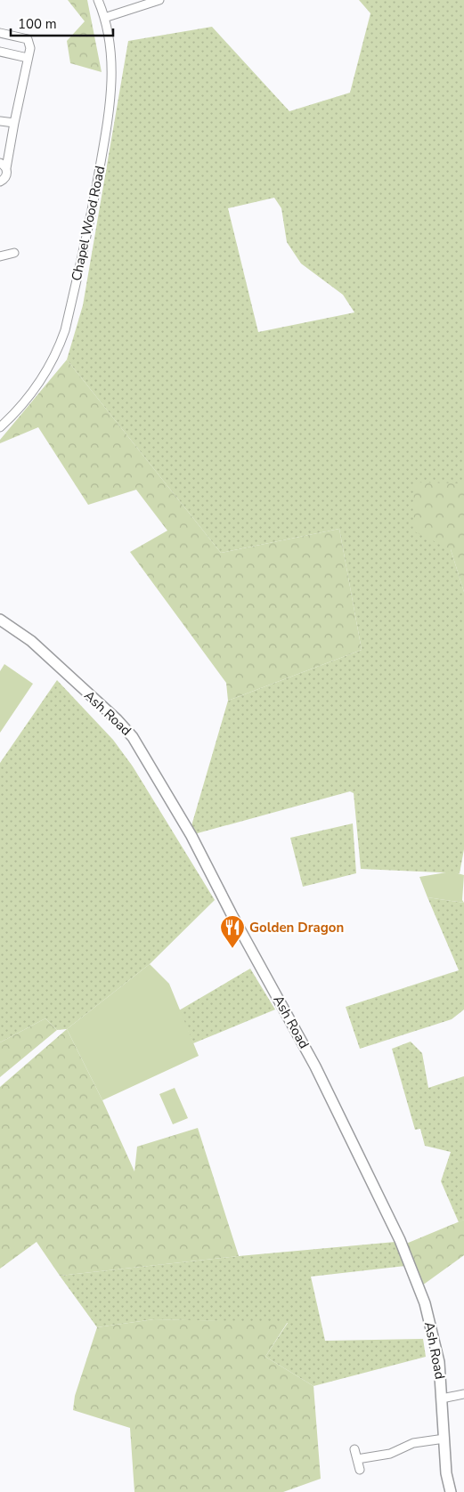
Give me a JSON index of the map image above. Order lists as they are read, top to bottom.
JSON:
{
  "streets": {
    "street": ["Chapel Wood Road", "Ash Road"]
  },
  "places": {
    "restaurant": ["Golden Dragon"]
  },
  "scale_bar": "100 m"
}
